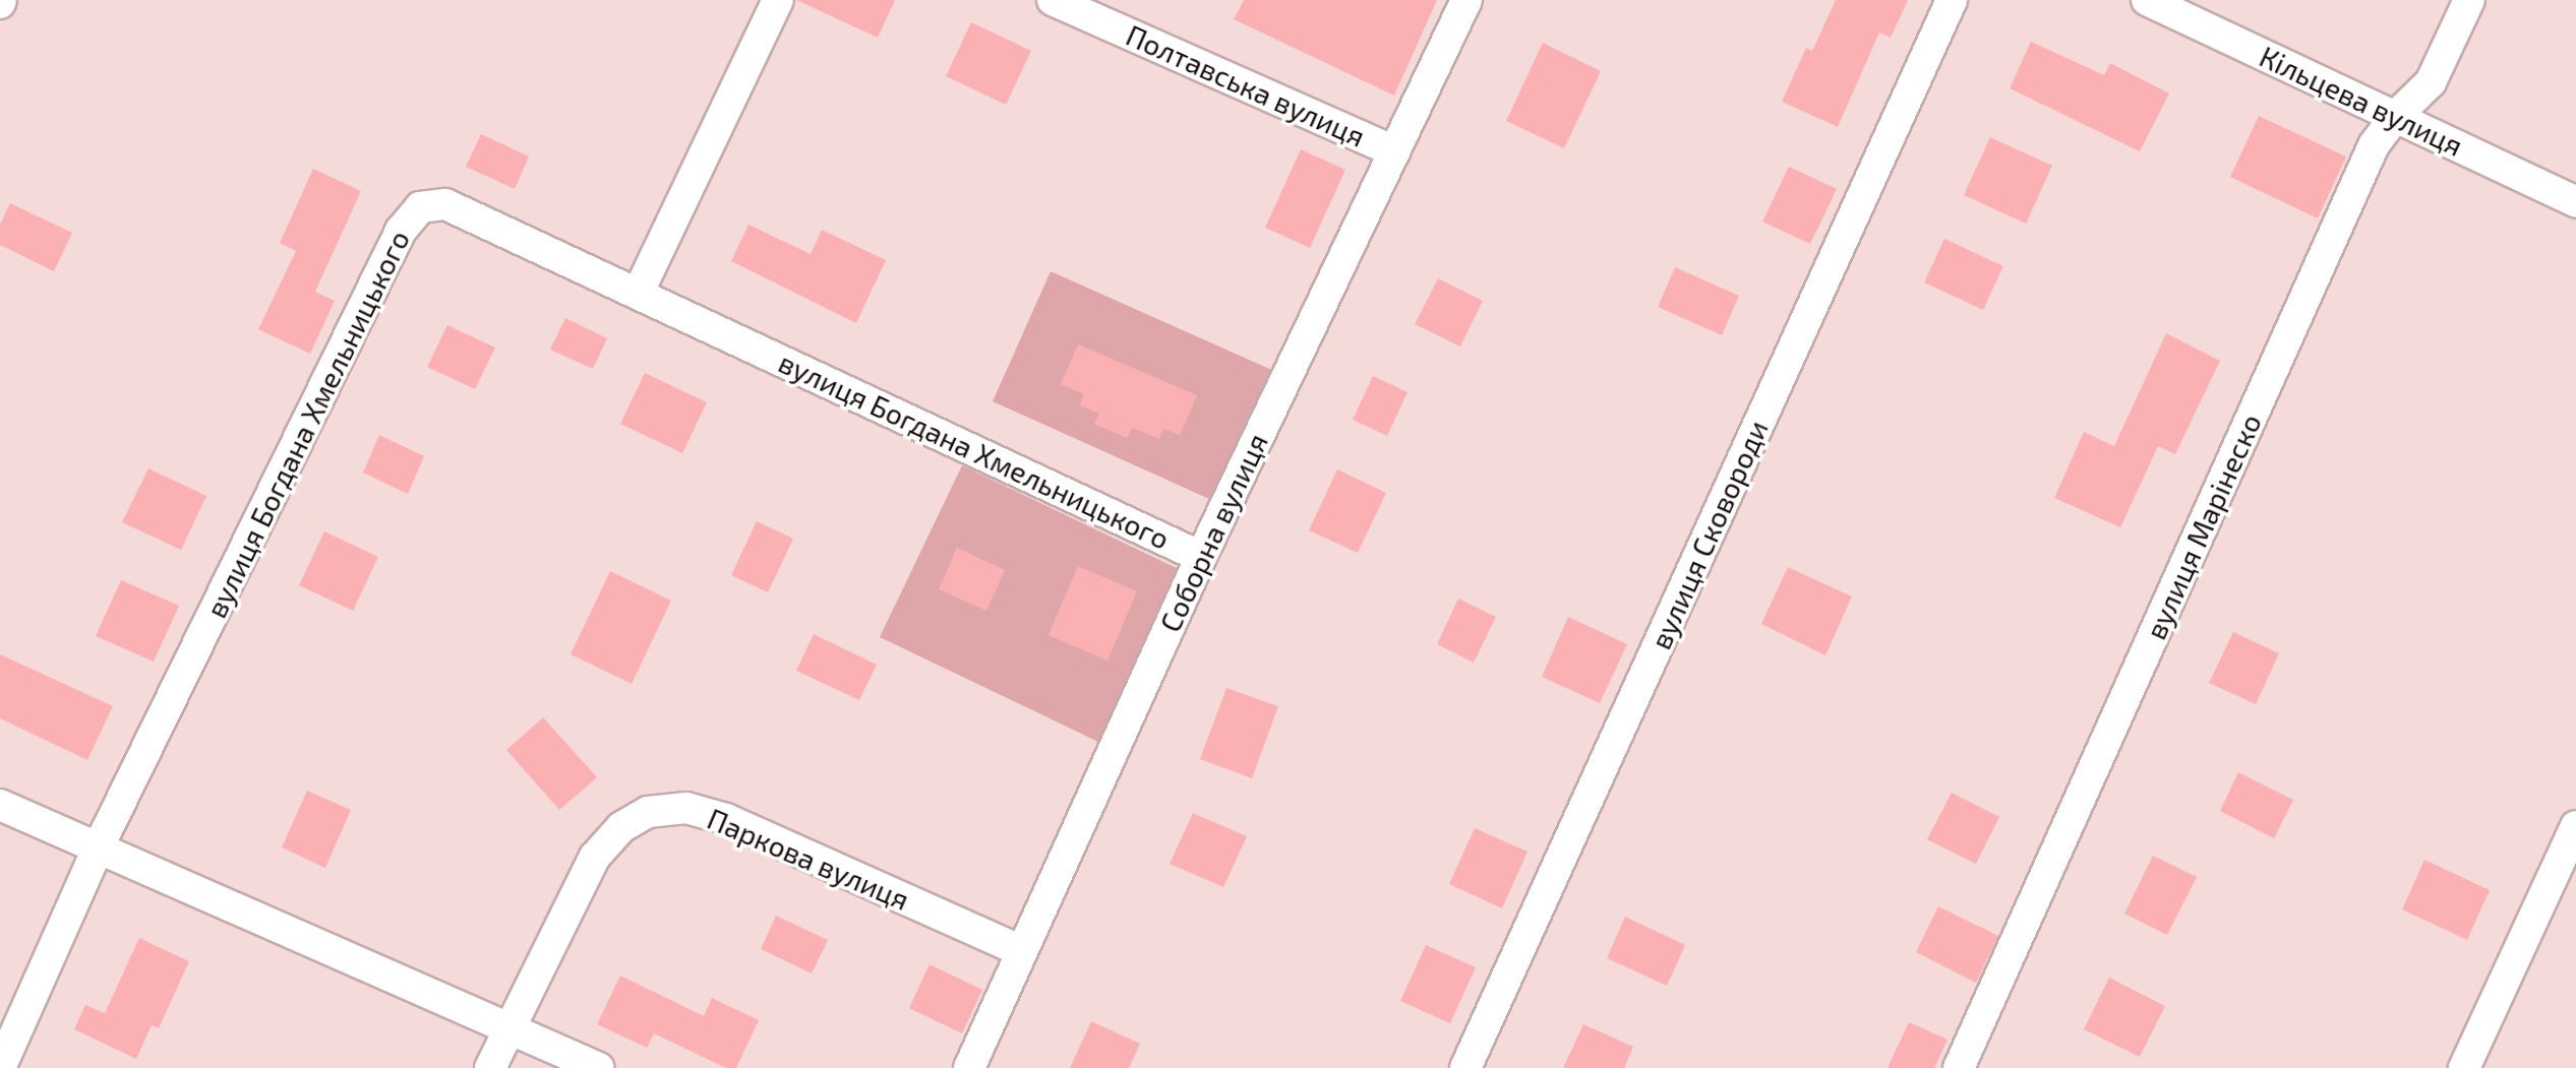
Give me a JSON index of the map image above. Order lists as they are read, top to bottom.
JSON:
{
  "streets": {
    "street": [
      "Полтавська вулиця",
      "Кільцева вулиця",
      "вулиця Богдана Хмельницького",
      "вулиця Марінеско",
      "Соборна вулиця",
      "вулиця Сковороди",
      "Паркова вулиця"
    ]
  },
  "crossings": [
    ["Полтавська вулиця", "Соборна вулиця"],
    ["Кільцева вулиця", "вулиця Марінеско"],
    ["вулиця Богдана Хмельницького", "Соборна вулиця"],
    ["Соборна вулиця", "Паркова вулиця"]
  ]
}
